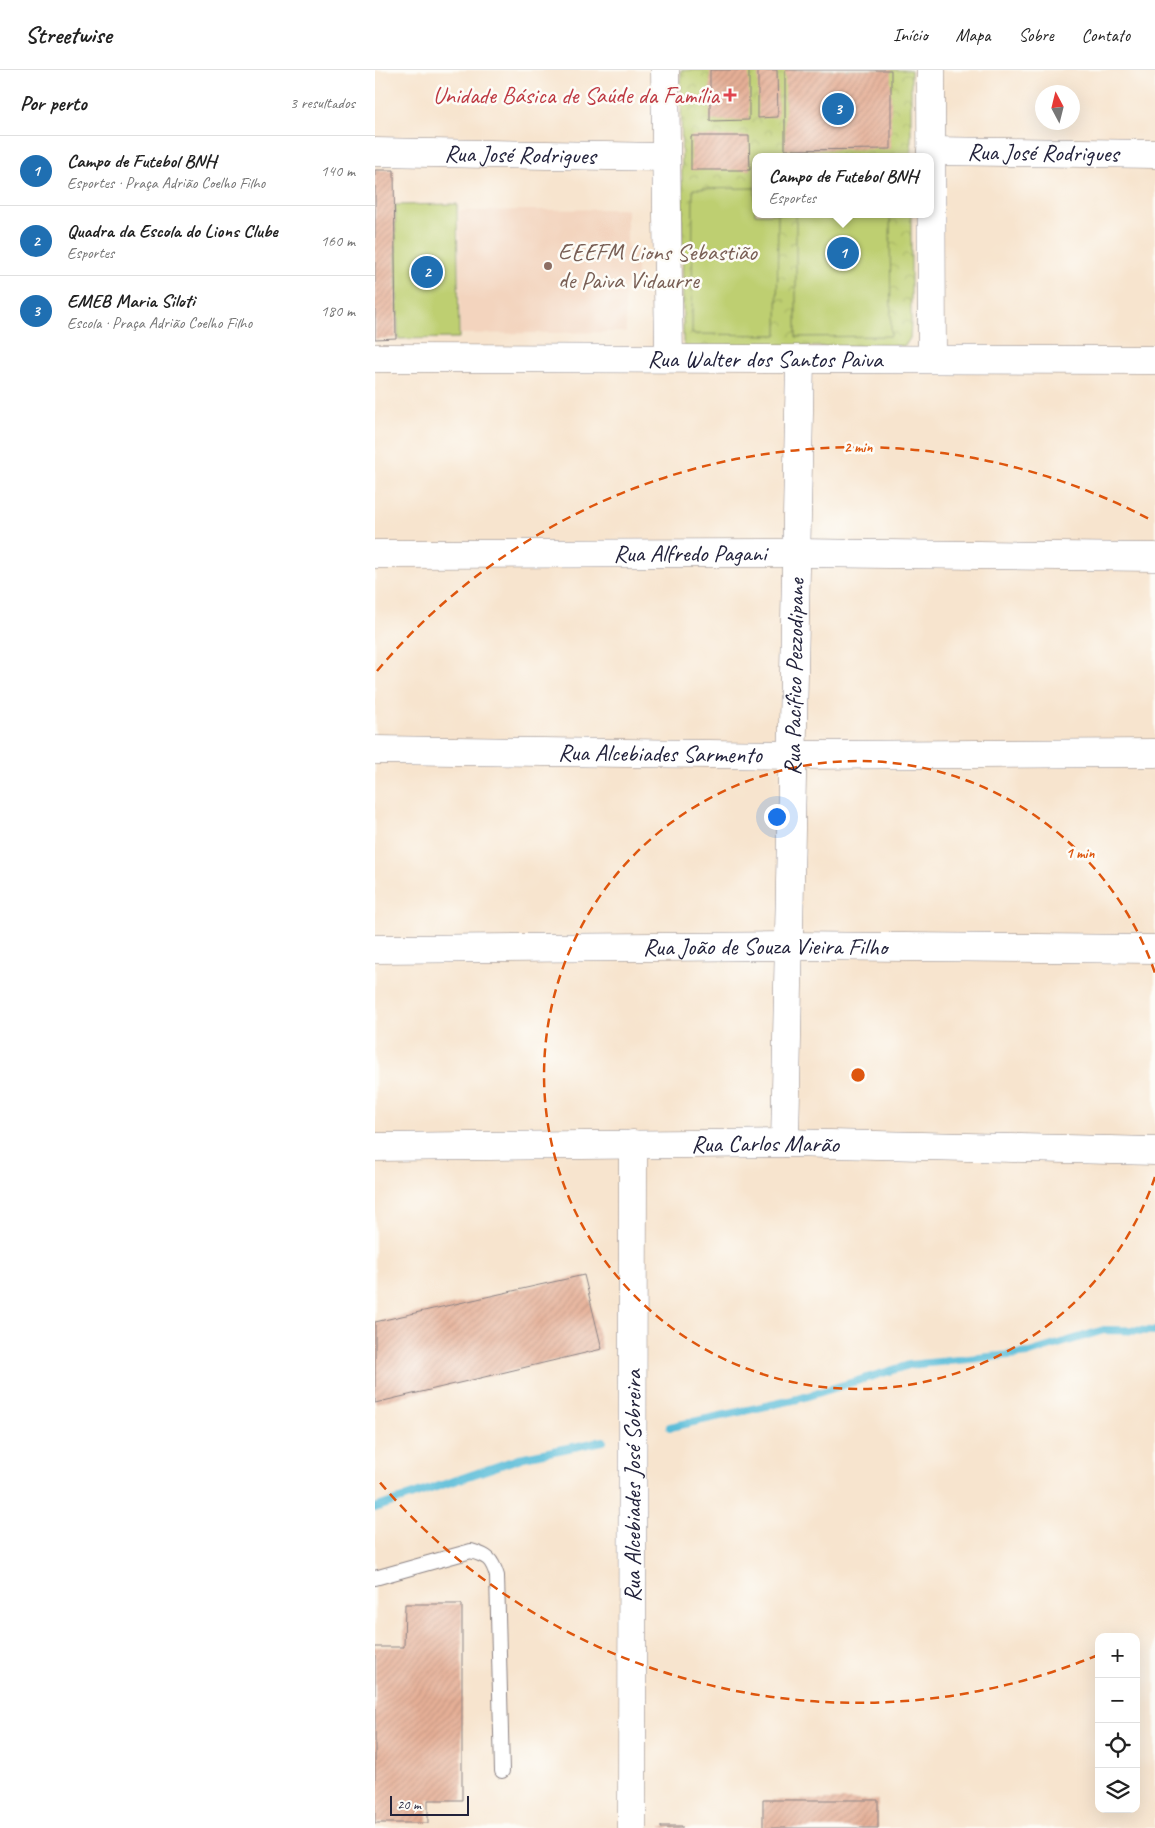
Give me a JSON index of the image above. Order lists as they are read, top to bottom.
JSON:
{
  "streets": {
    "street": [
      "Rua José Rodrigues",
      "Rua Walter dos Santos Paiva",
      "Rua Alfredo Pagani",
      "Rua Pacífico Pezzodipane",
      "Rua Alcebiades Sarmento",
      "Rua João de Souza Vieira Filho",
      "Rua Carlos Marão",
      "Rua Alcebiades José Sobreira"
    ]
  },
  "crossings": [
    ["Rua Walter dos Santos Paiva", "Rua Pacífico Pezzodipane"],
    ["Rua Alfredo Pagani", "Rua Pacífico Pezzodipane"],
    ["Rua Pacífico Pezzodipane", "Rua Alcebiades Sarmento"],
    ["Rua Pacífico Pezzodipane", "Rua João de Souza Vieira Filho"],
    ["Rua Pacífico Pezzodipane", "Rua Carlos Marão"],
    ["Rua Carlos Marão", "Rua Alcebiades José Sobreira"]
  ],
  "places": {
    "health": ["Unidade Básica de Saúde da Família"],
    "other": ["EEEFM Lions Sebastião de Paiva Vidaurre"]
  },
  "scale_bar": "20 m",
  "north": "top",
  "page": {
    "header": "Streetwise",
    "nav": [
      "Início",
      "Mapa",
      "Sobre",
      "Contato"
    ],
    "heading": ["Por perto", "3 resultados"],
    "pins": ["3", "1", "2"],
    "list": [
      {
        "mark": "1",
        "name": "Campo de Futebol BNH",
        "note": "Esportes · Praça Adrião Coelho Filho",
        "value": "140 m"
      },
      {
        "mark": "2",
        "name": "Quadra da Escola do Lions Clube",
        "note": "Esportes",
        "value": "160 m"
      },
      {
        "mark": "3",
        "name": "EMEB Maria Siloti",
        "note": "Escola · Praça Adrião Coelho Filho",
        "value": "180 m"
      }
    ],
    "popup": ["Campo de Futebol BNH", "Esportes"],
    "map_buttons": ["+", "−"],
    "scale": "20 m"
  },
  "rings": ["2 min", "1 min"]
}
